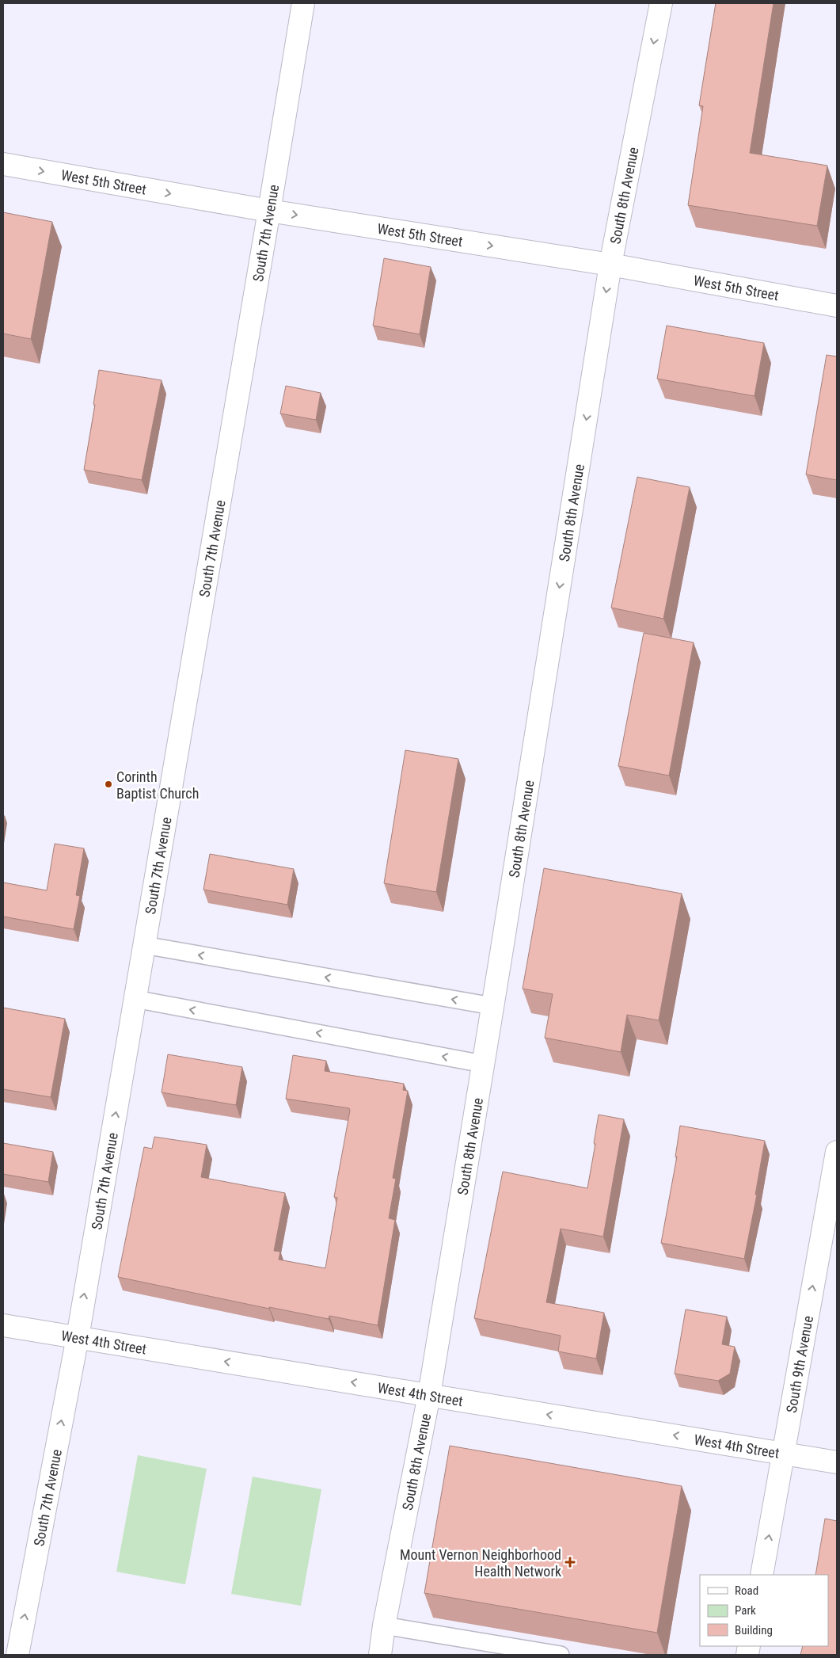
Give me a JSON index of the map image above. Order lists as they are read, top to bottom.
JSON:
{
  "streets": {
    "street": [
      "West 5th Street",
      "South 8th Avenue",
      "South 7th Avenue",
      "West 4th Street",
      "South 9th Avenue"
    ]
  },
  "crossings": [
    ["West 5th Street", "South 8th Avenue"],
    ["West 5th Street", "South 7th Avenue"],
    ["South 8th Avenue", "West 4th Street"],
    ["South 7th Avenue", "West 4th Street"],
    ["West 4th Street", "South 9th Avenue"]
  ],
  "one_way": [
    "West 5th Street",
    "South 8th Avenue",
    "South 7th Avenue",
    "West 4th Street",
    "South 9th Avenue"
  ],
  "places": {
    "other": ["Corinth Baptist Church"],
    "health": ["Mount Vernon Neighborhood Health Network"]
  },
  "legend": ["Road", "Park", "Building"]
}
